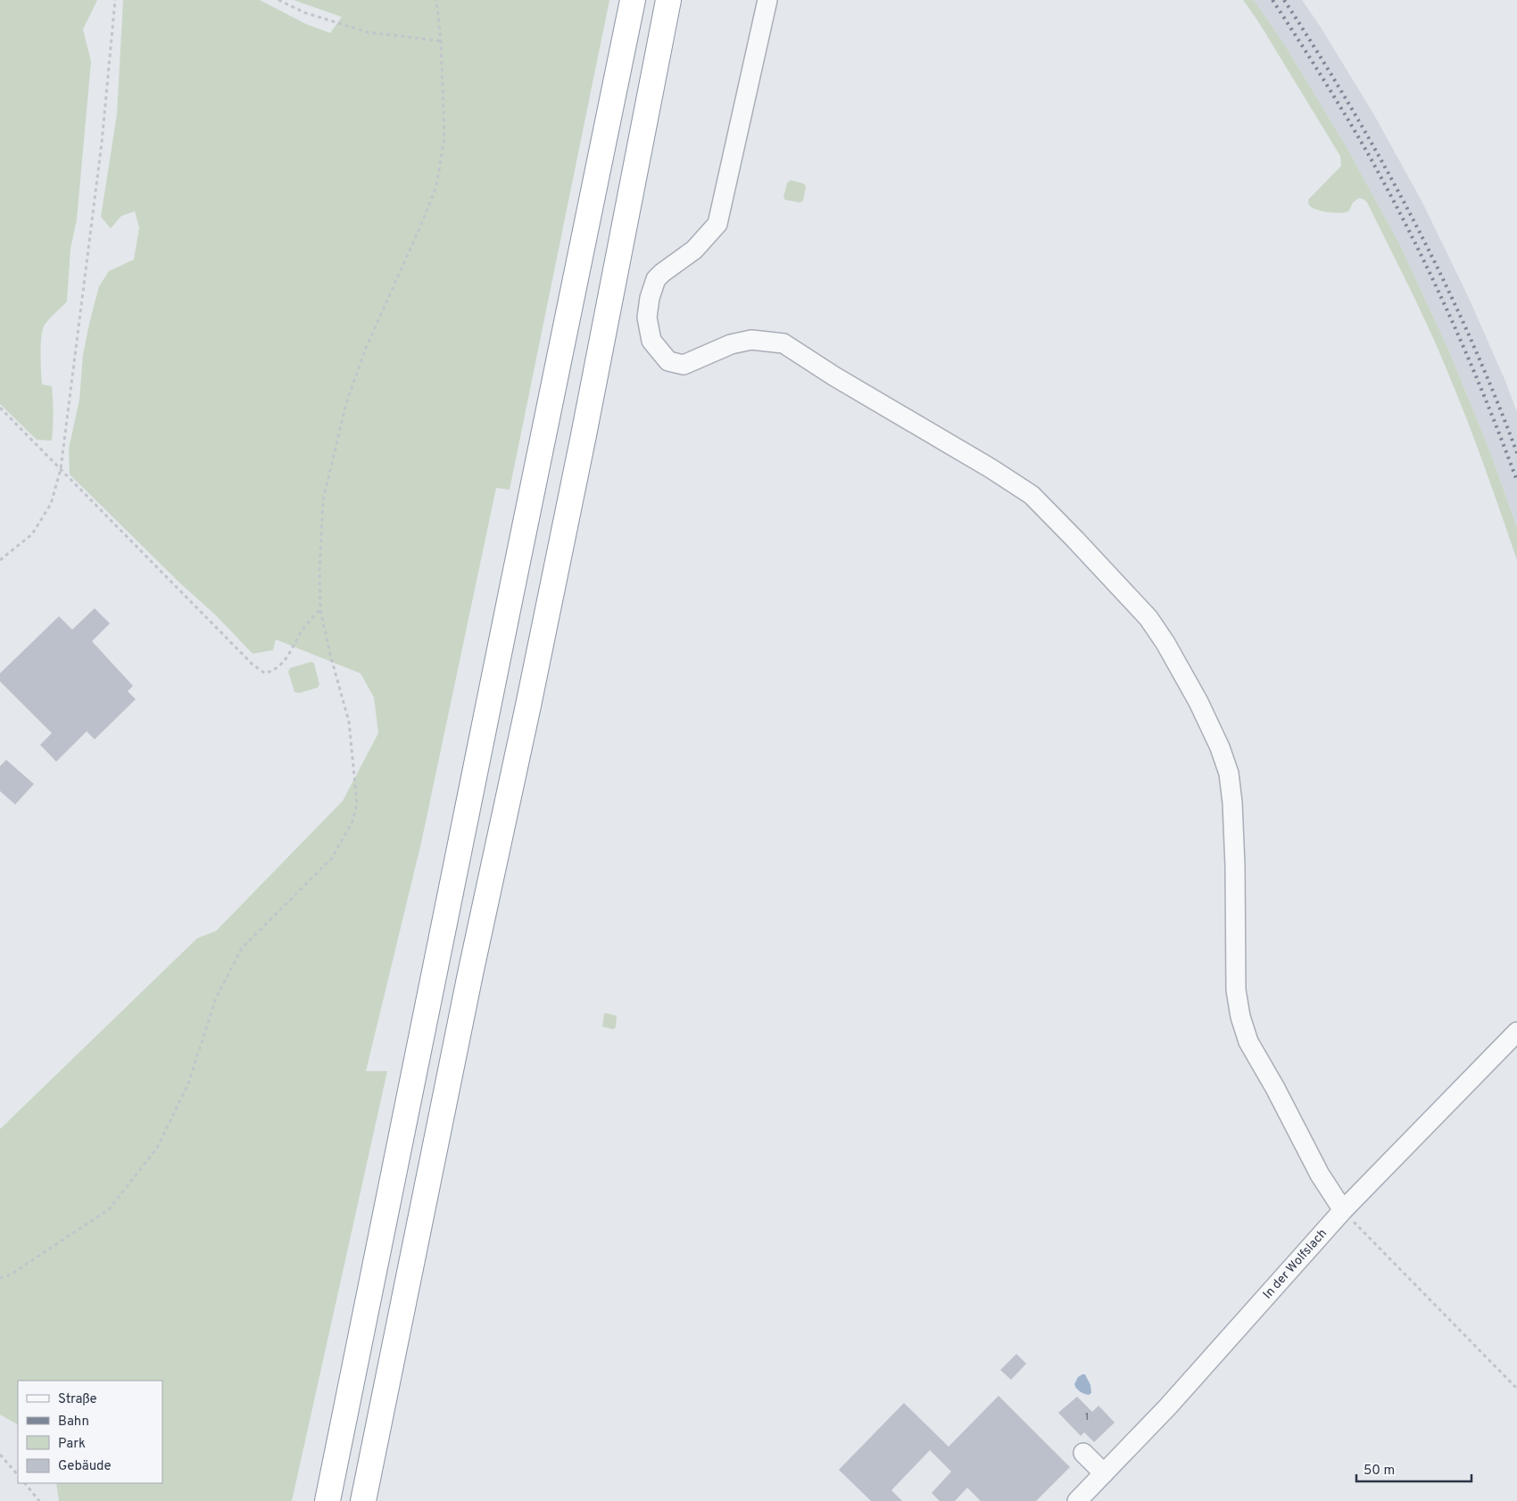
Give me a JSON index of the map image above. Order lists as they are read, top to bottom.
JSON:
{
  "streets": {
    "lane": ["In der Wolfslach"]
  },
  "house_numbers": ["1"],
  "legend": [
    "Straße",
    "Bahn",
    "Park",
    "Gebäude"
  ],
  "scale_bar": "50 m"
}
